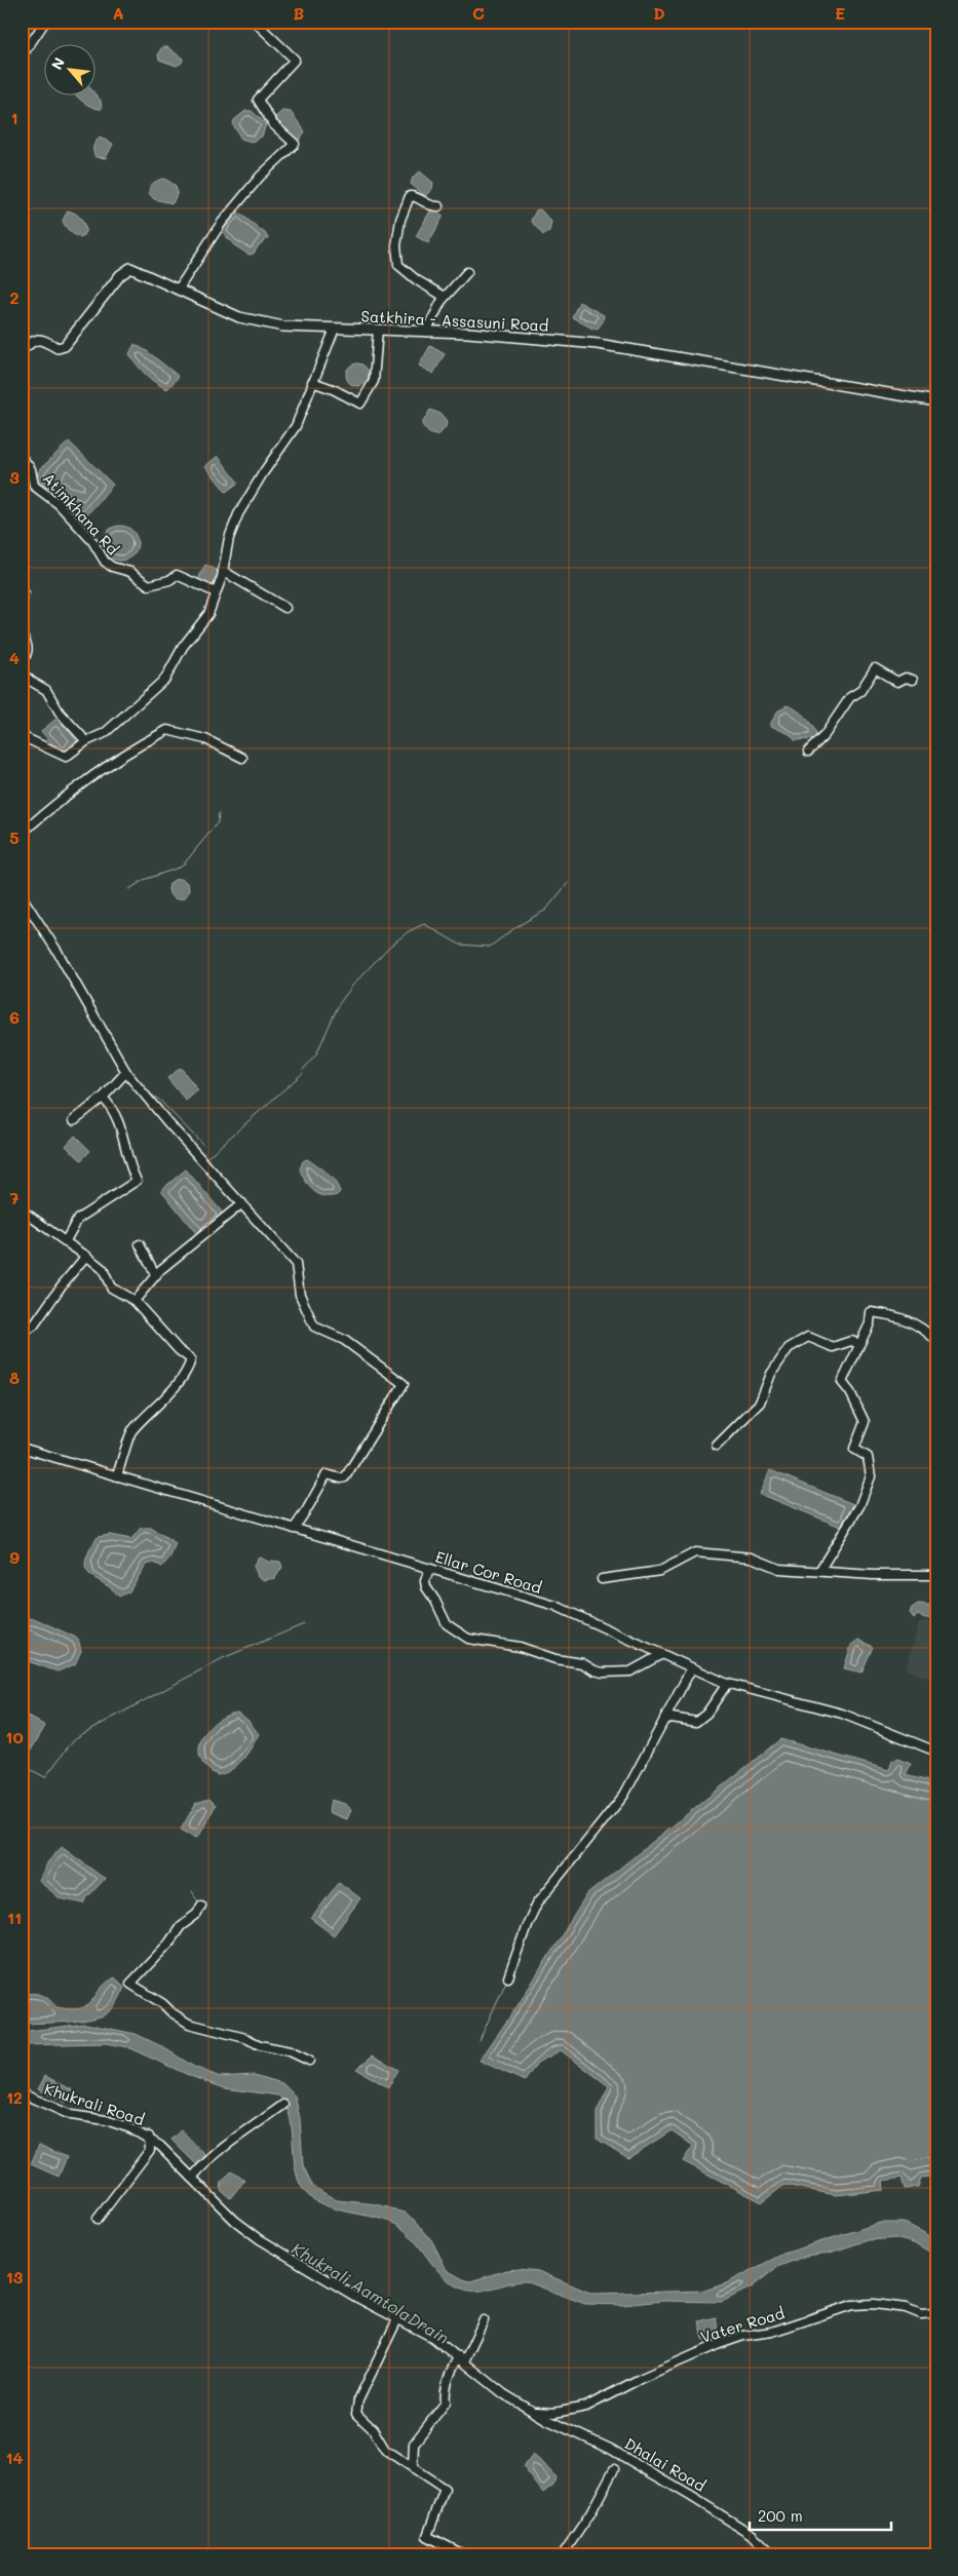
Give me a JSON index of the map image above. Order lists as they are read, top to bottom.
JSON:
{
  "streets": {
    "main road": ["Satkhira - Assasuni Road"],
    "street": [
      "Atimkhana Rd",
      "Ellar Cor Road",
      "Khukrali Road",
      "Vater Road",
      "Dhalai Road"
    ]
  },
  "crossings": [
    ["Khukrali Road", "Dhalai Road"],
    ["Vater Road", "Dhalai Road"]
  ],
  "water": ["Khukrali AamtolaDrain"],
  "scale_bar": "200 m",
  "north": "top left",
  "grid": {
    "columns": [
      "A",
      "B",
      "C",
      "D",
      "E"
    ],
    "rows": [
      "1",
      "2",
      "3",
      "4",
      "5",
      "6",
      "7",
      "8",
      "9",
      "10",
      "11",
      "12",
      "13",
      "14"
    ]
  }
}
